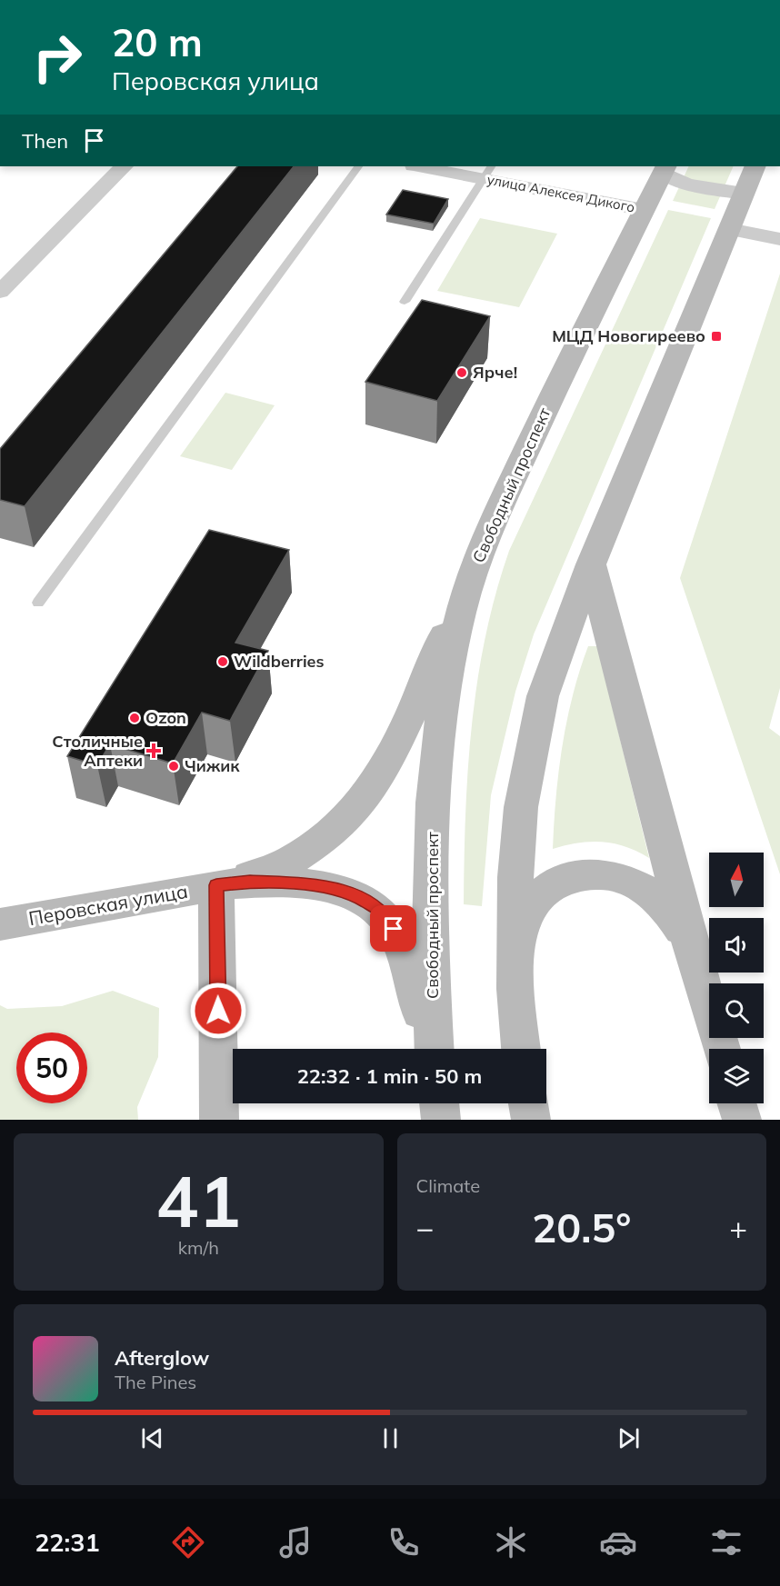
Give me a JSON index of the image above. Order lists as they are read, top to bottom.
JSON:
{
  "streets": {
    "main road": ["Свободный проспект", "Перовская улица"],
    "street": ["улица Алексея Дикого"]
  },
  "crossings": [
    ["улица Алексея Дикого", "Свободный проспект"]
  ],
  "places": {
    "transit": ["МЦД Новогиреево"],
    "other": [
      "Ярче!",
      "Wildberries",
      "Ozon",
      "Чижик"
    ],
    "health": ["Столичные Аптеки"]
  },
  "north": "top",
  "page": {
    "turn": ["20 m", "Перовская улица"],
    "then": "Then",
    "limit": "50",
    "trip": "22:32 · 1 min · 50 m",
    "tile": [
      ["41", "km/h"],
      "Climate"
    ],
    "heat": ["−", "20.5°", "+"],
    "song": ["Afterglow", "The Pines"],
    "tabs": "22:31"
  }
}
